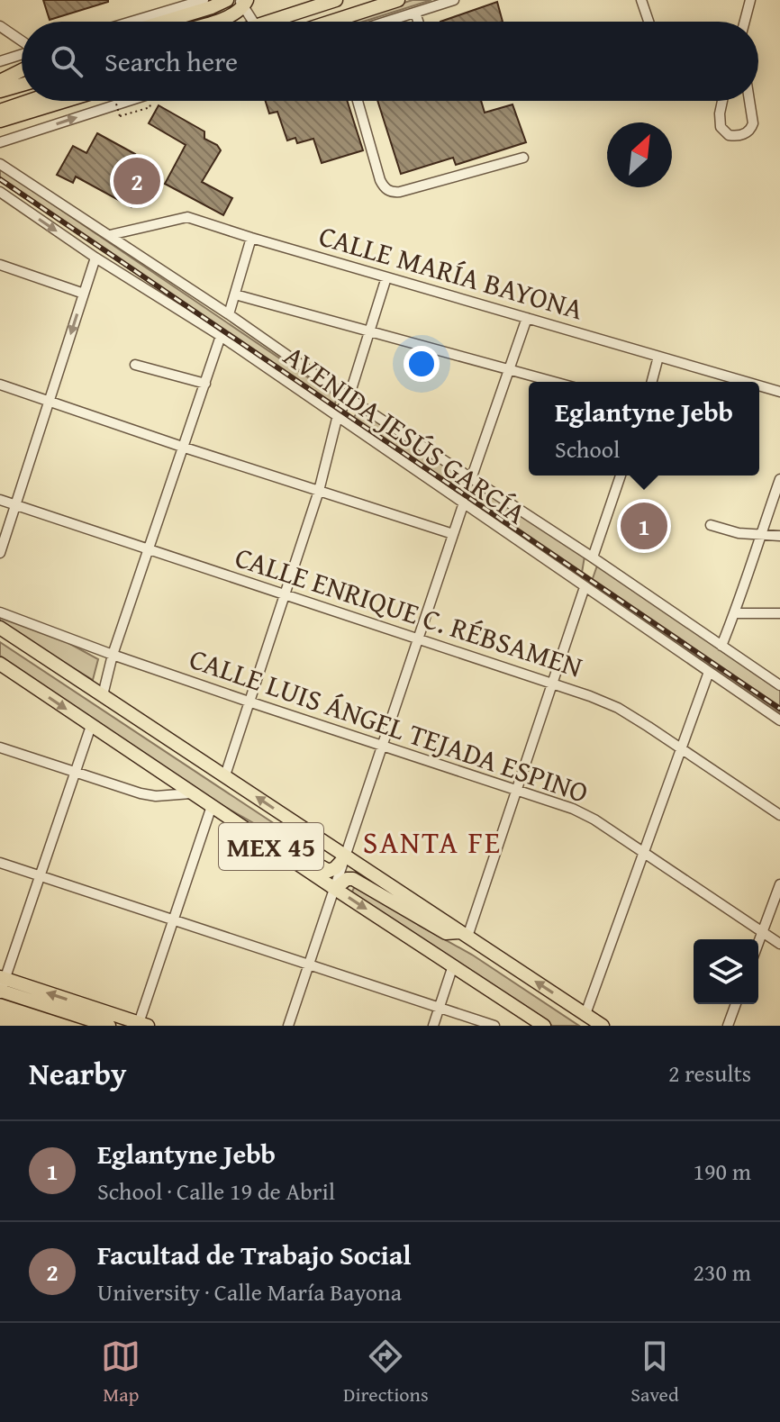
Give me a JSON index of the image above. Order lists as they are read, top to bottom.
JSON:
{
  "streets": {
    "main road": ["MEX 45"],
    "street": [
      "CALLE MARÍA BAYONA",
      "AVENIDA JESÚS GARCÍA",
      "CALLE ENRIQUE C. RÉBSAMEN",
      "CALLE LUIS ÁNGEL TEJADA ESPINO"
    ]
  },
  "crossings": [
    ["CALLE MARÍA BAYONA", "AVENIDA JESÚS GARCÍA"]
  ],
  "districts": ["SANTA FE"],
  "north": "top right",
  "page": {
    "search": "Search here",
    "pins": ["2", "1"],
    "popup": ["Eglantyne Jebb", "School"],
    "heading": ["Nearby", "2 results"],
    "list": [
      {
        "mark": "1",
        "name": "Eglantyne Jebb",
        "note": "School · Calle 19 de Abril",
        "value": "190 m"
      },
      {
        "mark": "2",
        "name": "Facultad de Trabajo Social",
        "note": "University · Calle María Bayona",
        "value": "230 m"
      }
    ],
    "nav": ["Map", "Directions", "Saved"]
  }
}
